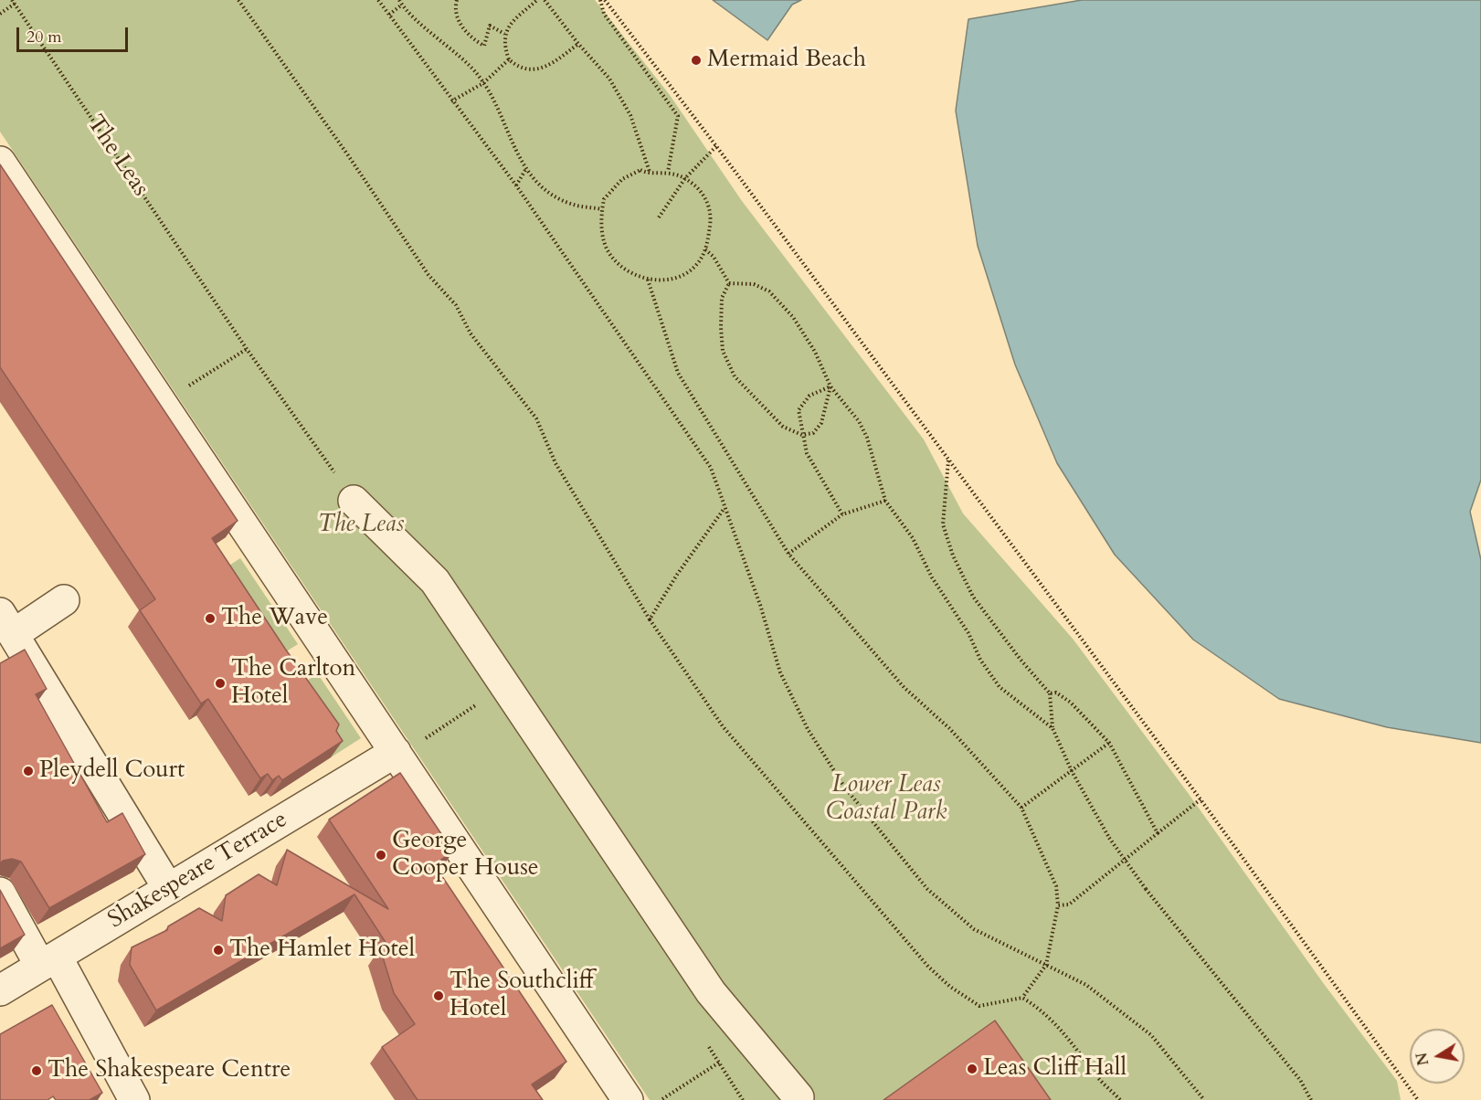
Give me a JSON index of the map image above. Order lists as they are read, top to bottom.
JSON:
{
  "streets": {
    "street": ["Shakespeare Terrace"],
    "path": ["The Leas"]
  },
  "parks": ["The Leas", "Lower Leas Coastal Park"],
  "places": [
    "Mermaid Beach",
    "The Wave",
    "The Carlton Hotel",
    "Pleydell Court",
    "George Cooper House",
    "The Hamlet Hotel",
    "The Southcliff Hotel",
    "Leas Cliff Hall",
    "The Shakespeare Centre"
  ],
  "scale_bar": "20 m",
  "north": "left"
}
